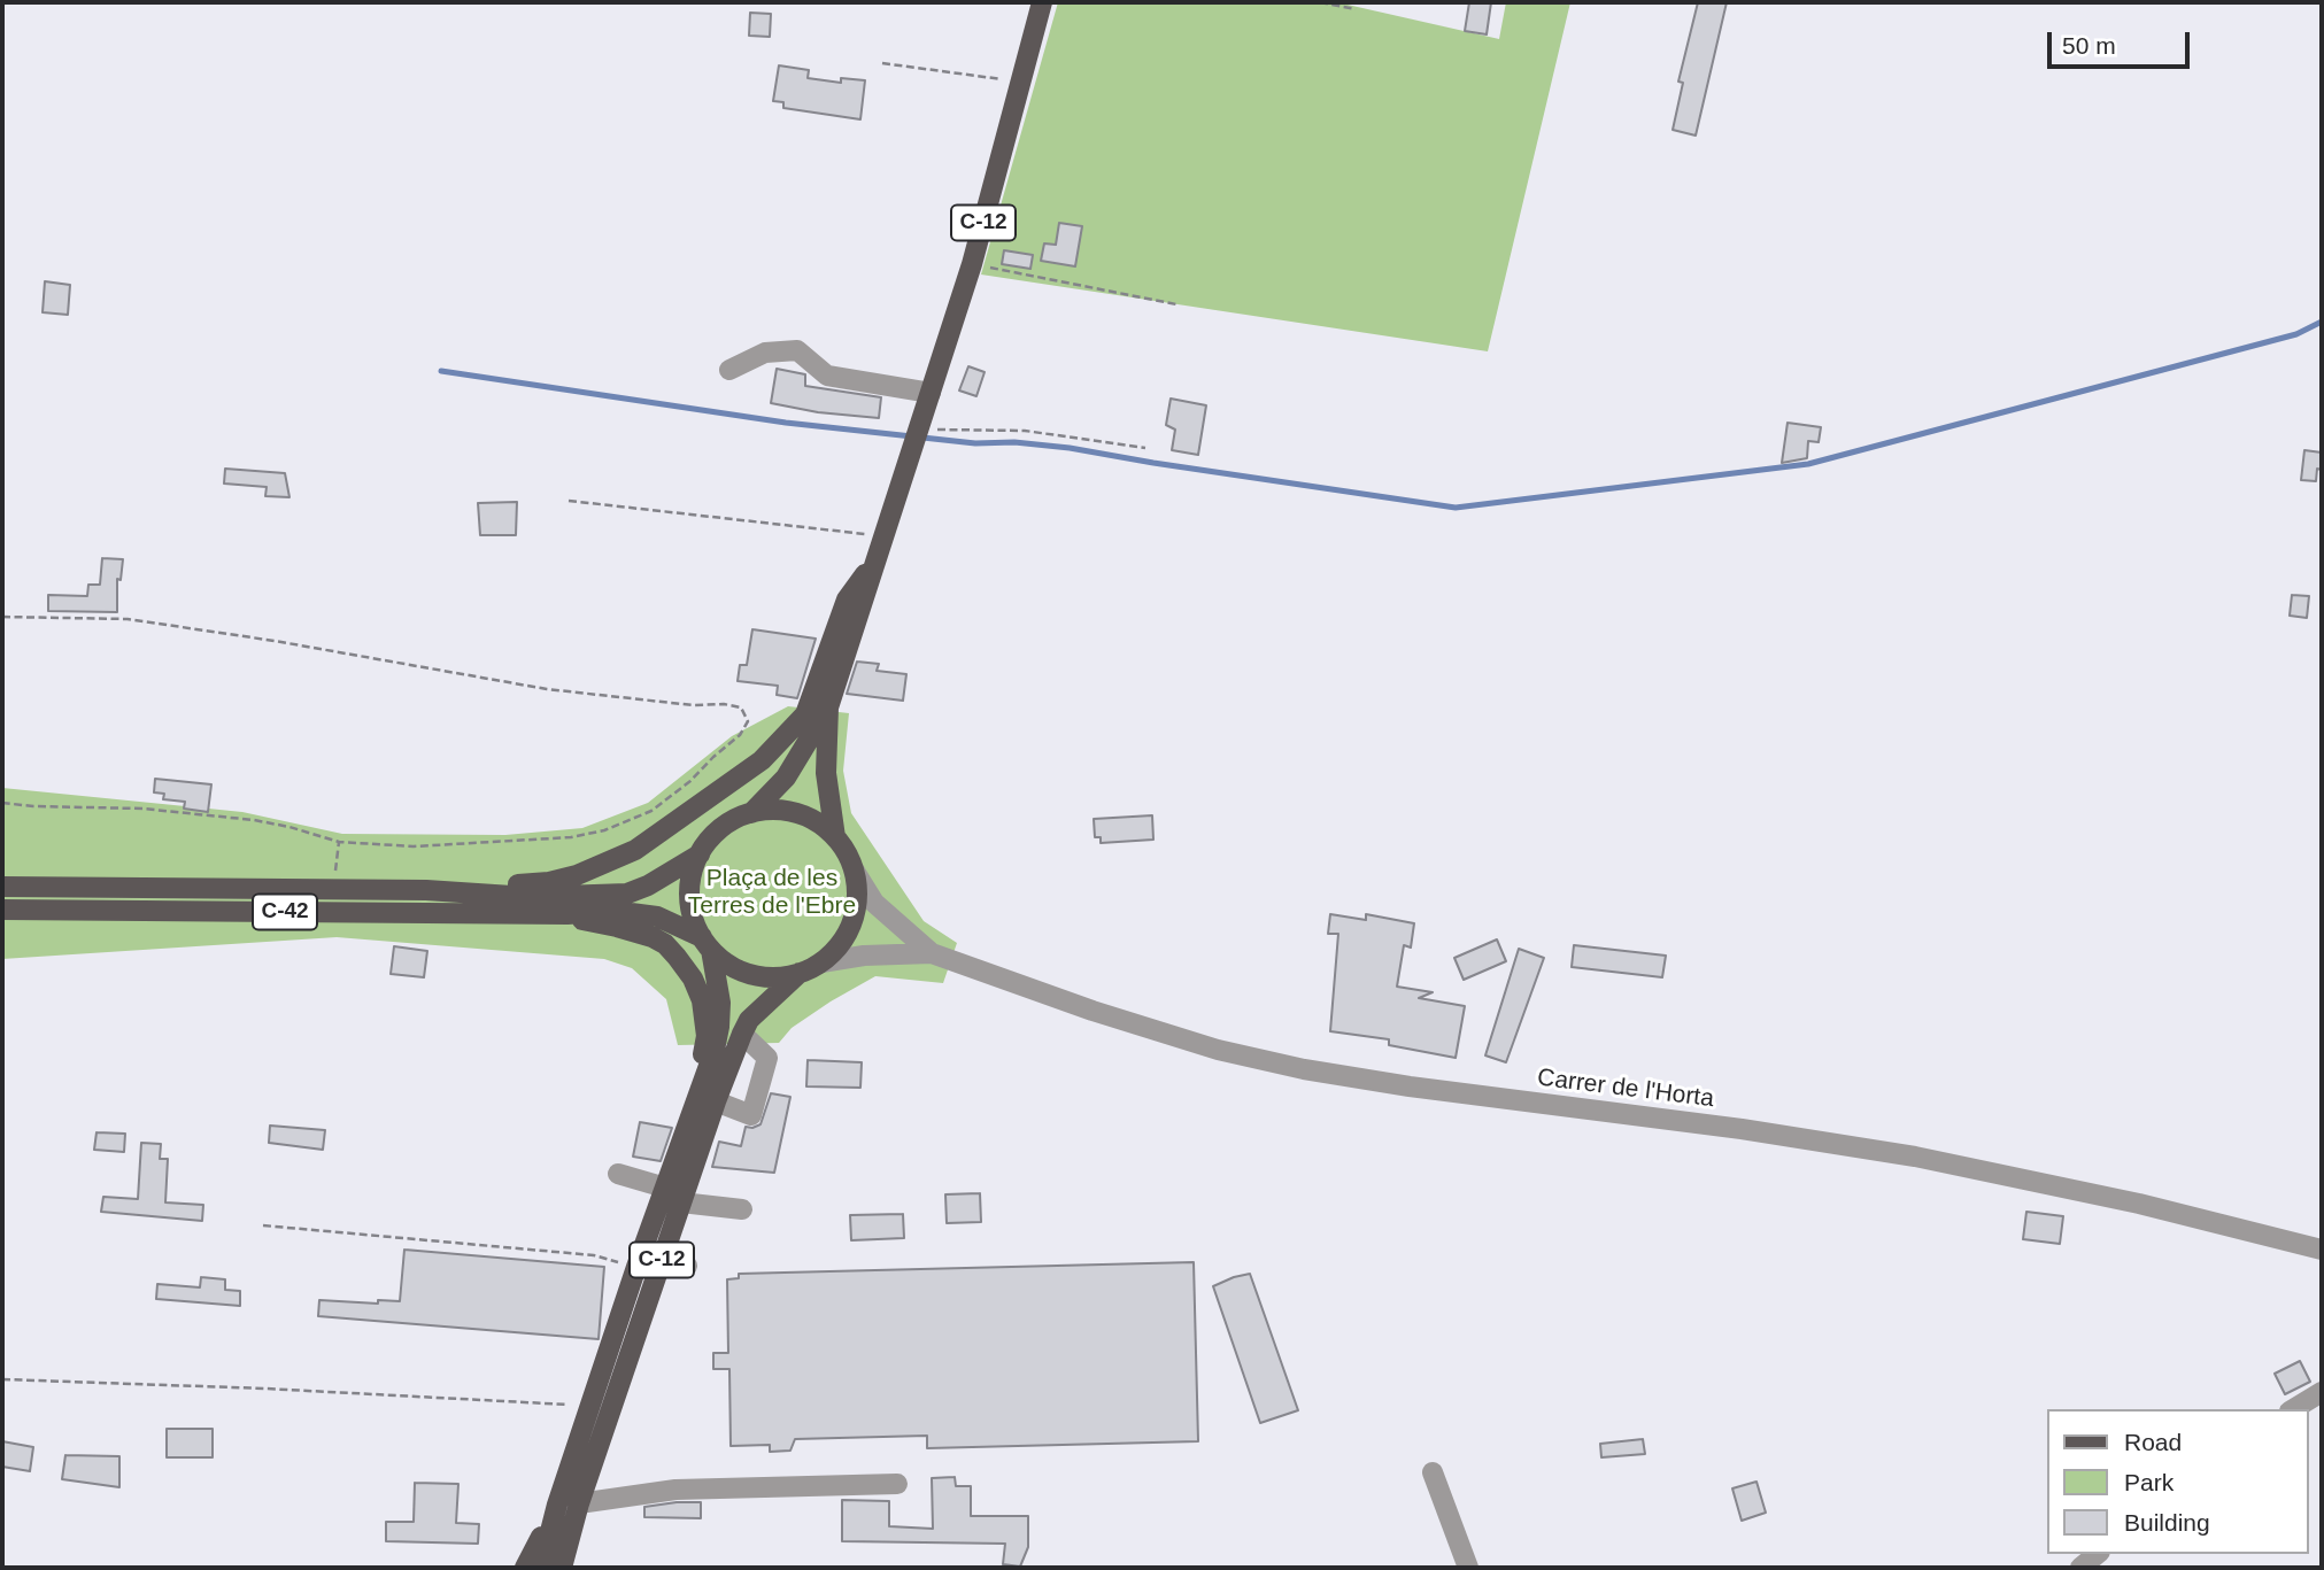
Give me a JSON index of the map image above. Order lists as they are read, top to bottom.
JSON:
{
  "streets": {
    "main road": ["C-12", "C-42"],
    "street": ["Carrer de l'Horta"]
  },
  "crossings": [
    ["C-12", "C-42"]
  ],
  "parks": ["Plaça de les Terres de l'Ebre"],
  "legend": ["Road", "Park", "Building"],
  "scale_bar": "50 m"
}
